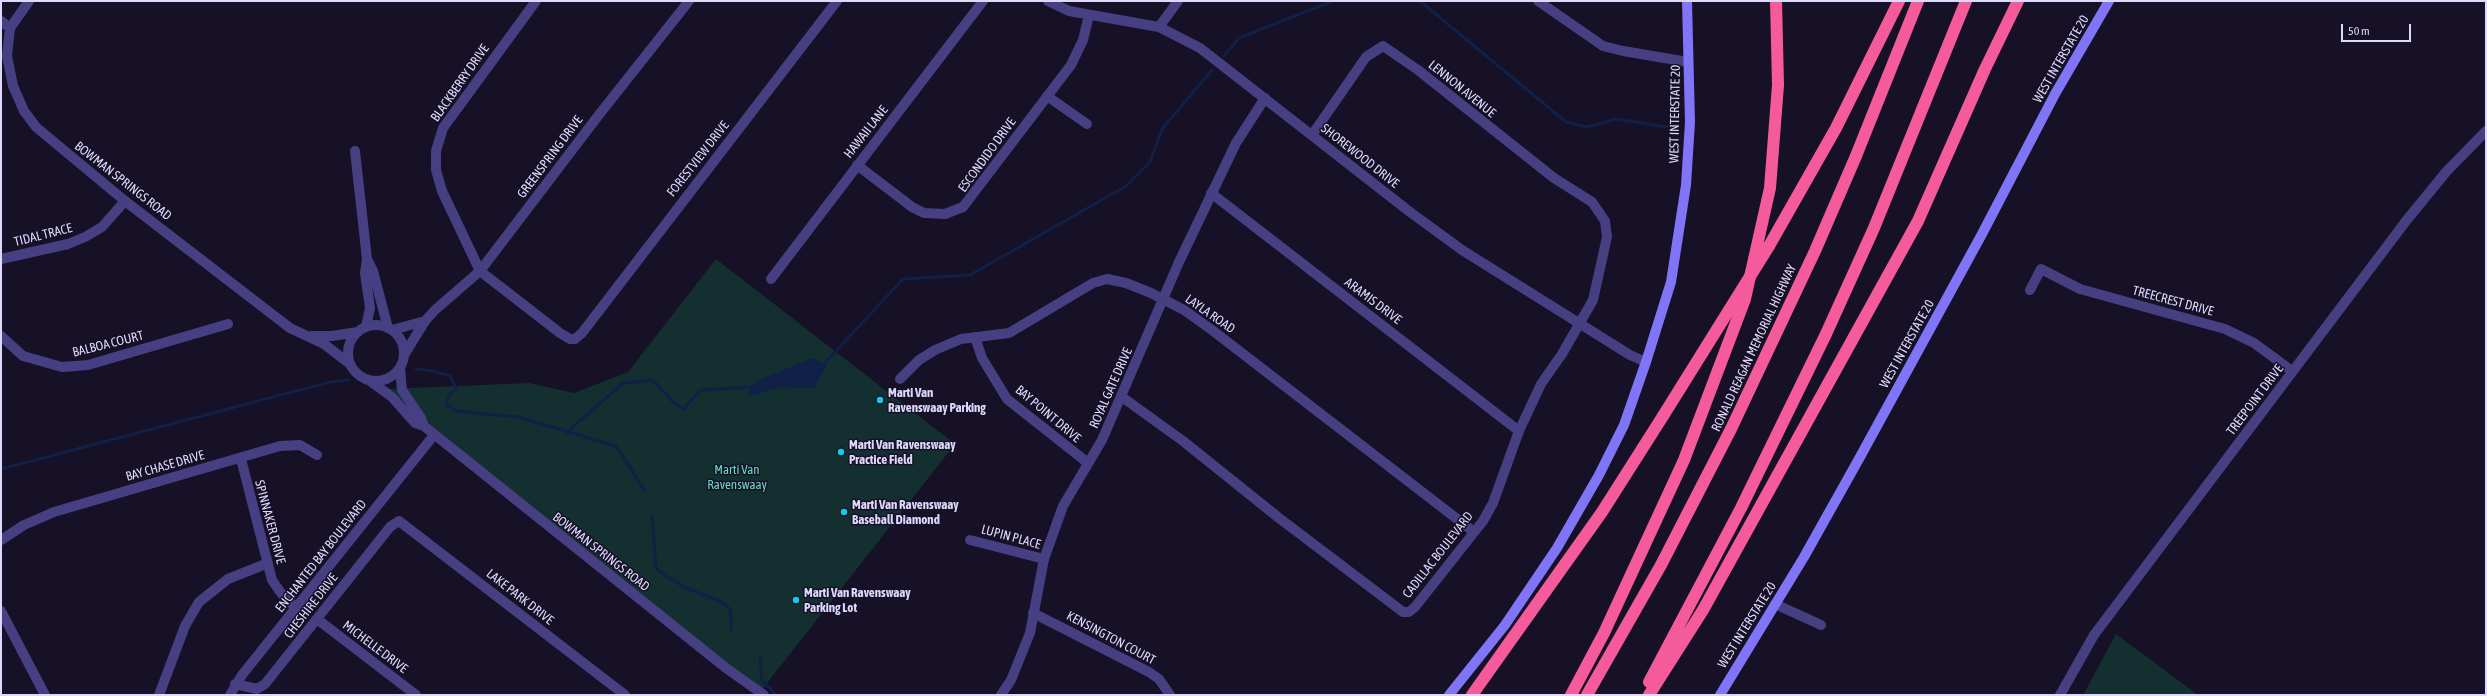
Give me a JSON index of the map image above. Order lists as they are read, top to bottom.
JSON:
{
  "streets": {
    "highway": ["RONALD REAGAN MEMORIAL HIGHWAY"],
    "main road": ["WEST INTERSTATE 20"],
    "street": [
      "BLACKBERRY DRIVE",
      "LENNON AVENUE",
      "HAWAII LANE",
      "ESCONDIDO DRIVE",
      "SHOREWOOD DRIVE",
      "GREENSPRING DRIVE",
      "FORESTVIEW DRIVE",
      "BOWMAN SPRINGS ROAD",
      "TIDAL TRACE",
      "ARAMIS DRIVE",
      "TREECREST DRIVE",
      "LAYLA ROAD",
      "BALBOA COURT",
      "ROYAL GATE DRIVE",
      "TREEPOINT DRIVE",
      "BAY POINT DRIVE",
      "BAY CHASE DRIVE",
      "SPINNAKER DRIVE",
      "LUPIN PLACE",
      "CADILLAC BOULEVARD",
      "ENCHANTED BAY BOULEVARD",
      "LAKE PARK DRIVE",
      "CHESHIRE DRIVE",
      "KENSINGTON COURT",
      "MICHELLE DRIVE"
    ]
  },
  "crossings": [
    ["WEST INTERSTATE 20", "SHOREWOOD DRIVE"],
    ["BLACKBERRY DRIVE", "GREENSPRING DRIVE"],
    ["BLACKBERRY DRIVE", "FORESTVIEW DRIVE"],
    ["LENNON AVENUE", "SHOREWOOD DRIVE"],
    ["LENNON AVENUE", "CADILLAC BOULEVARD"],
    ["HAWAII LANE", "ESCONDIDO DRIVE"],
    ["ESCONDIDO DRIVE", "SHOREWOOD DRIVE"],
    ["SHOREWOOD DRIVE", "ROYAL GATE DRIVE"],
    ["SHOREWOOD DRIVE", "CADILLAC BOULEVARD"],
    ["GREENSPRING DRIVE", "BOWMAN SPRINGS ROAD"],
    ["BOWMAN SPRINGS ROAD", "TIDAL TRACE"],
    ["BOWMAN SPRINGS ROAD", "ENCHANTED BAY BOULEVARD"],
    ["ARAMIS DRIVE", "ROYAL GATE DRIVE"],
    ["ARAMIS DRIVE", "CADILLAC BOULEVARD"],
    ["TREECREST DRIVE", "TREEPOINT DRIVE"],
    ["LAYLA ROAD", "ROYAL GATE DRIVE"],
    ["LAYLA ROAD", "BAY POINT DRIVE"],
    ["LAYLA ROAD", "CADILLAC BOULEVARD"],
    ["ROYAL GATE DRIVE", "BAY POINT DRIVE"],
    ["ROYAL GATE DRIVE", "LUPIN PLACE"],
    ["ROYAL GATE DRIVE", "CADILLAC BOULEVARD"],
    ["ROYAL GATE DRIVE", "KENSINGTON COURT"],
    ["BAY CHASE DRIVE", "SPINNAKER DRIVE"],
    ["SPINNAKER DRIVE", "ENCHANTED BAY BOULEVARD"],
    ["ENCHANTED BAY BOULEVARD", "CHESHIRE DRIVE"],
    ["LAKE PARK DRIVE", "CHESHIRE DRIVE"],
    ["CHESHIRE DRIVE", "MICHELLE DRIVE"]
  ],
  "parks": ["Marti Van Ravenswaay"],
  "places": [
    "Marti Van Ravenswaay Parking",
    "Marti Van Ravenswaay Practice Field",
    "Marti Van Ravenswaay Baseball Diamond",
    "Marti Van Ravenswaay Parking Lot"
  ],
  "scale_bar": "50 m"
}
